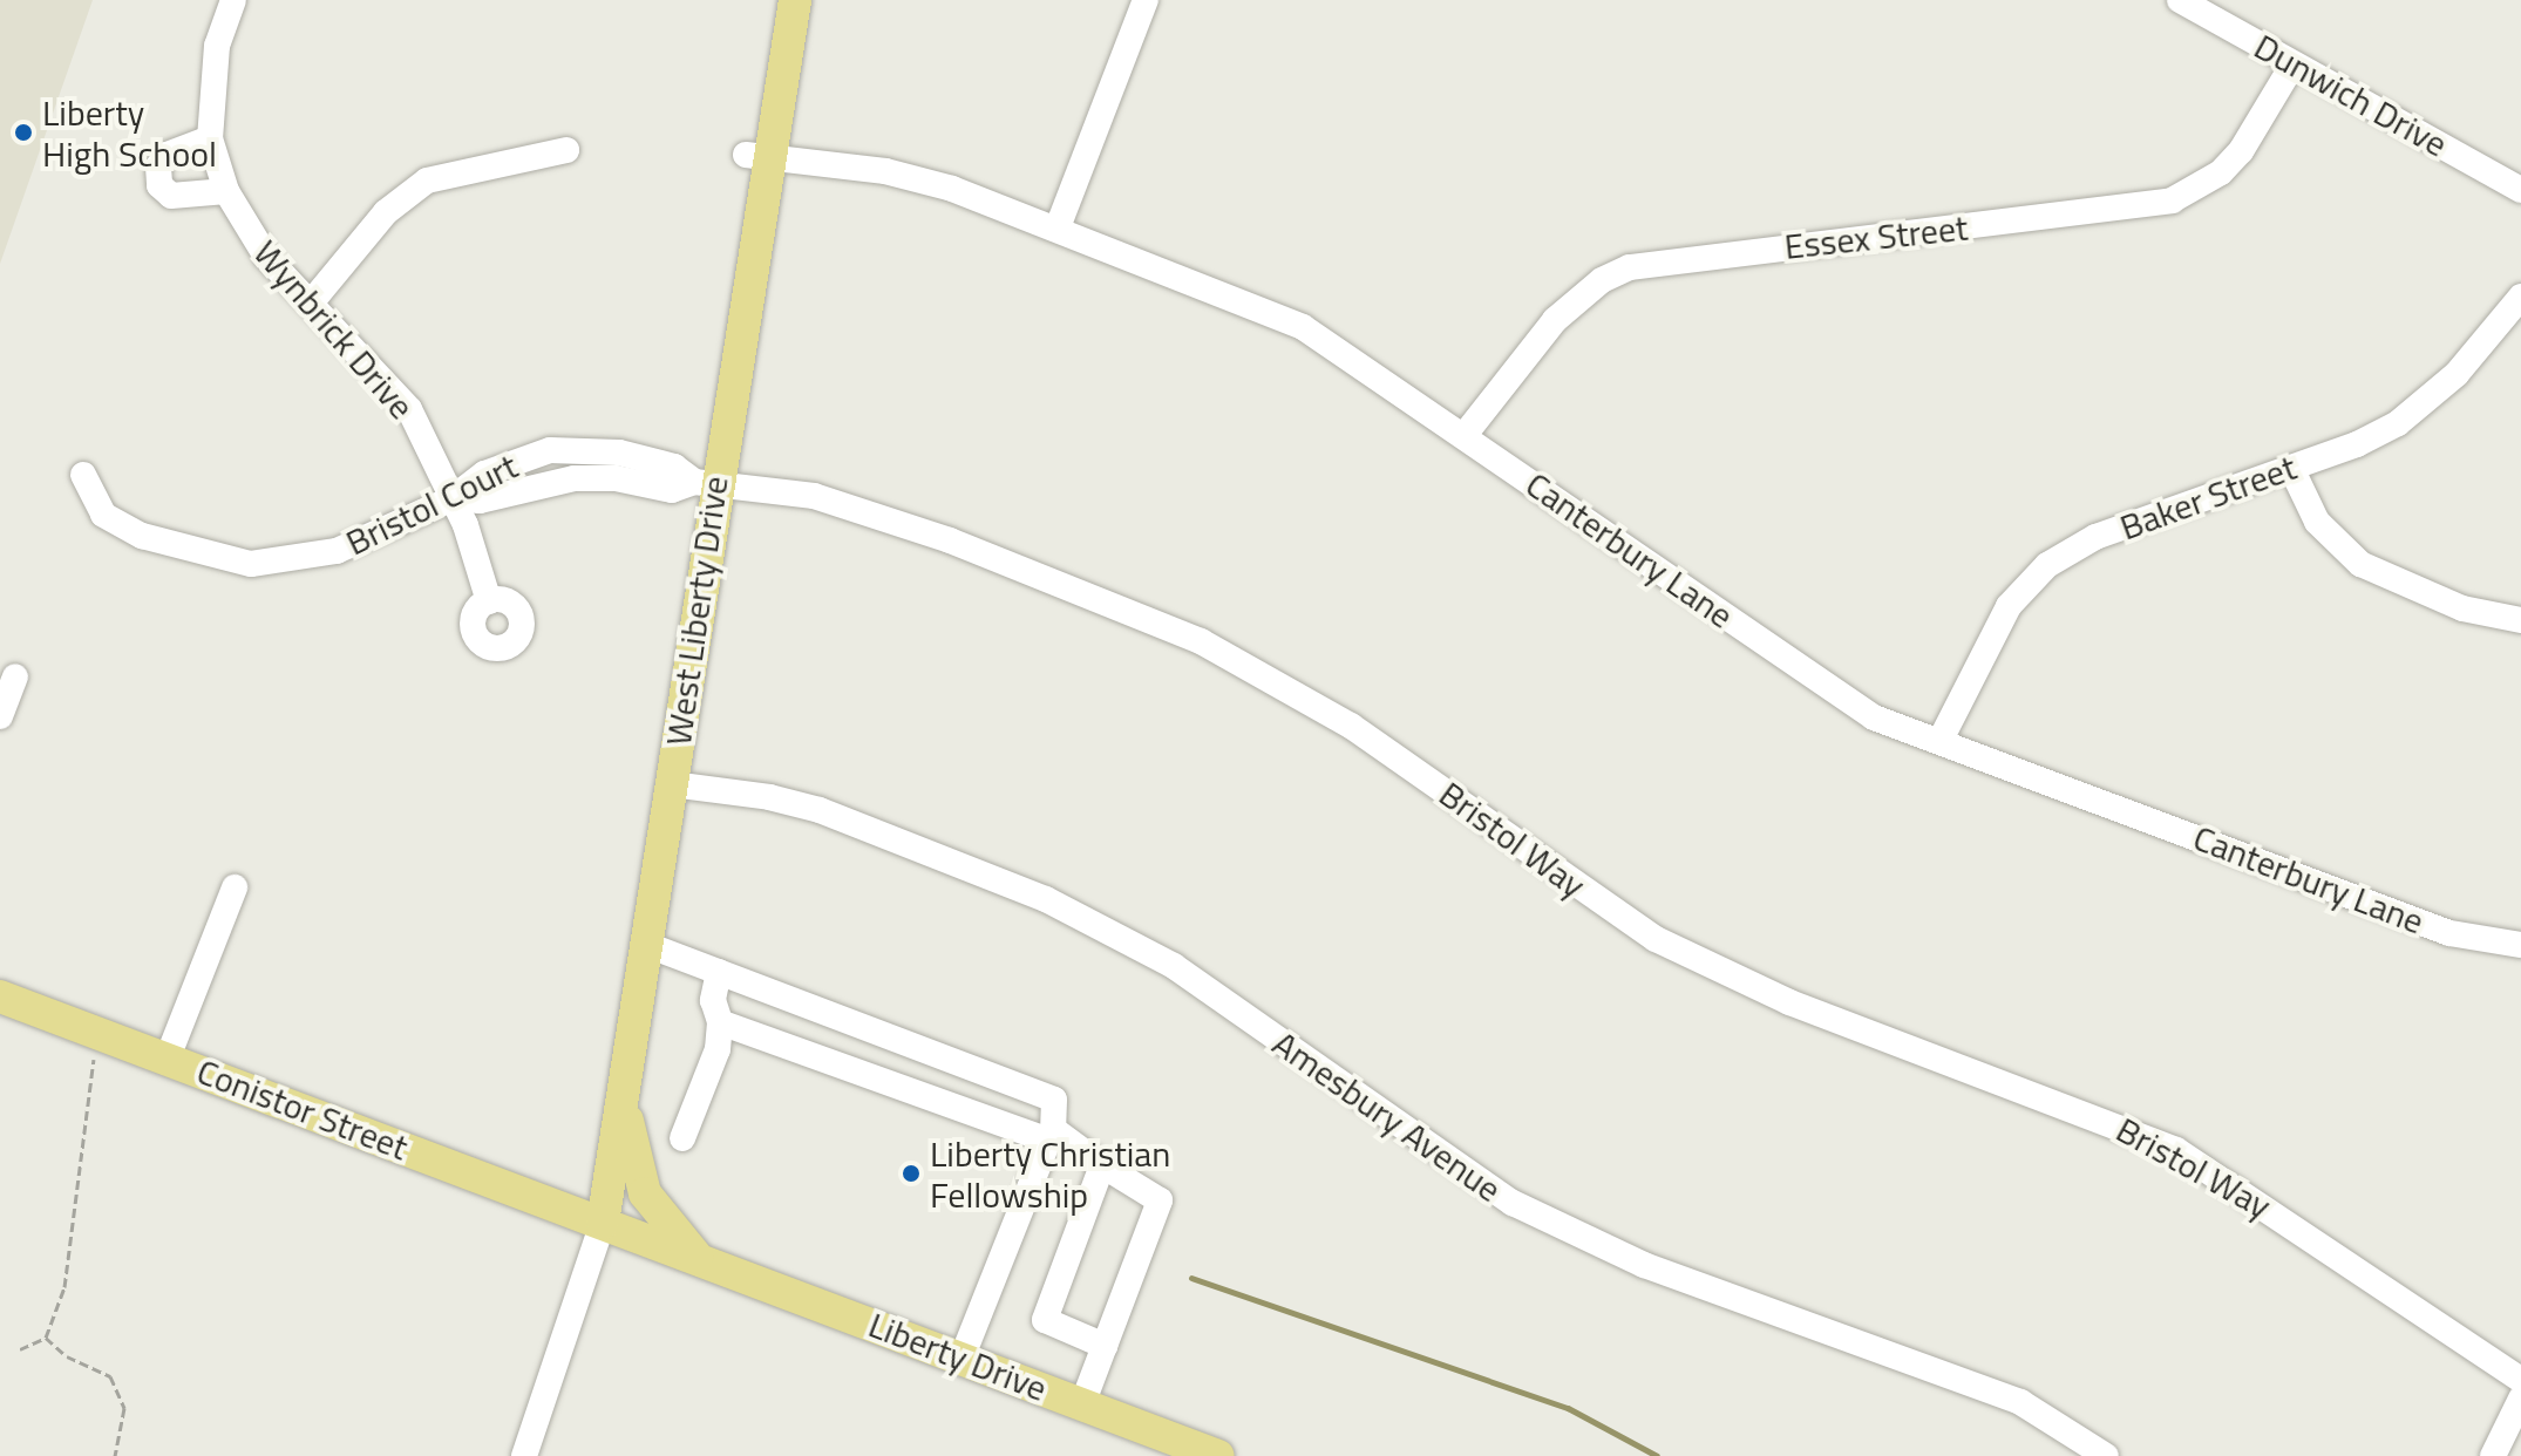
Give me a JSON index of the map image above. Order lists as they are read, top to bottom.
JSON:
{
  "streets": {
    "main road": ["West Liberty Drive", "Conistor Street", "Liberty Drive"],
    "street": [
      "Dunwich Drive",
      "Essex Street",
      "Wynbrick Drive",
      "Baker Street",
      "Bristol Court",
      "Canterbury Lane",
      "Bristol Way",
      "Amesbury Avenue"
    ]
  },
  "crossings": [
    ["Dunwich Drive", "Essex Street"],
    ["Essex Street", "Canterbury Lane"],
    ["Wynbrick Drive", "Bristol Court"],
    ["Wynbrick Drive", "Bristol Way"],
    ["Baker Street", "Canterbury Lane"],
    ["Bristol Court", "Bristol Way"],
    ["Canterbury Lane", "West Liberty Drive"],
    ["West Liberty Drive", "Bristol Way"],
    ["West Liberty Drive", "Conistor Street"],
    ["West Liberty Drive", "Amesbury Avenue"],
    ["West Liberty Drive", "Liberty Drive"],
    ["Conistor Street", "Liberty Drive"]
  ],
  "places": ["Liberty High School", "Liberty Christian Fellowship"]
}
